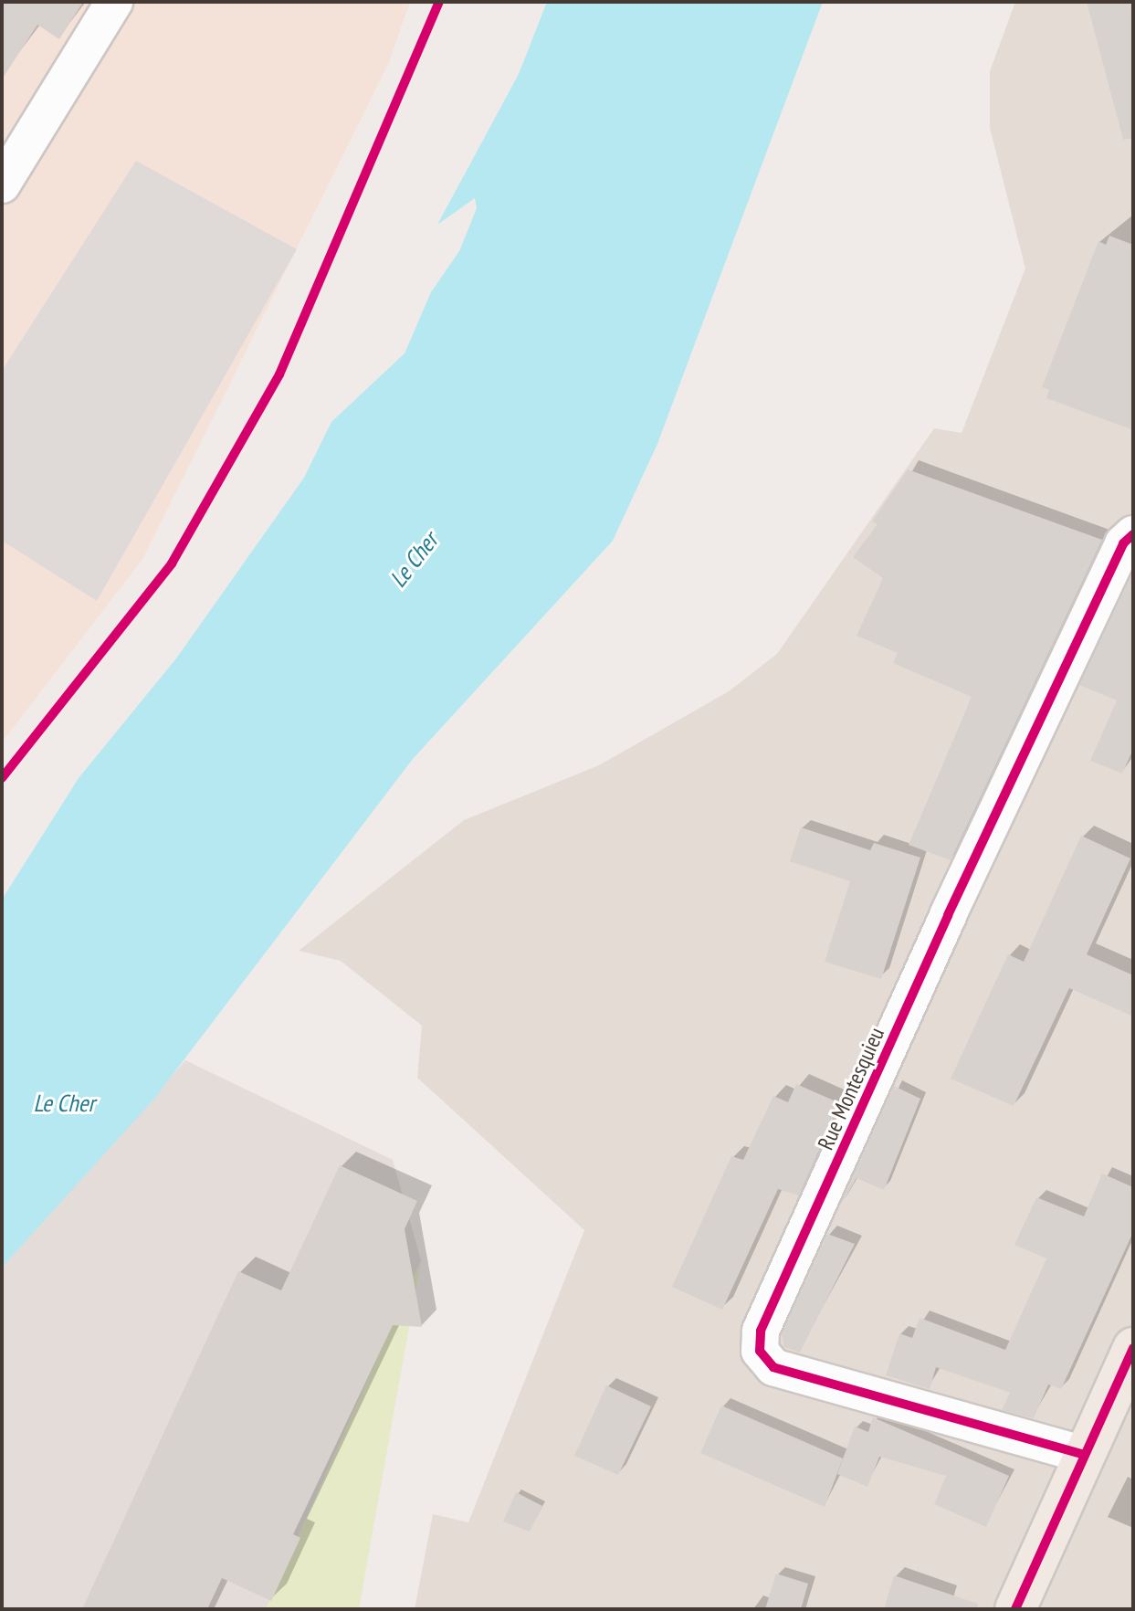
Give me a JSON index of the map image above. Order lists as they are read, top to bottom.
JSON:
{
  "streets": {
    "street": ["Rue Montesquieu"]
  },
  "water": ["Le Cher"]
}
